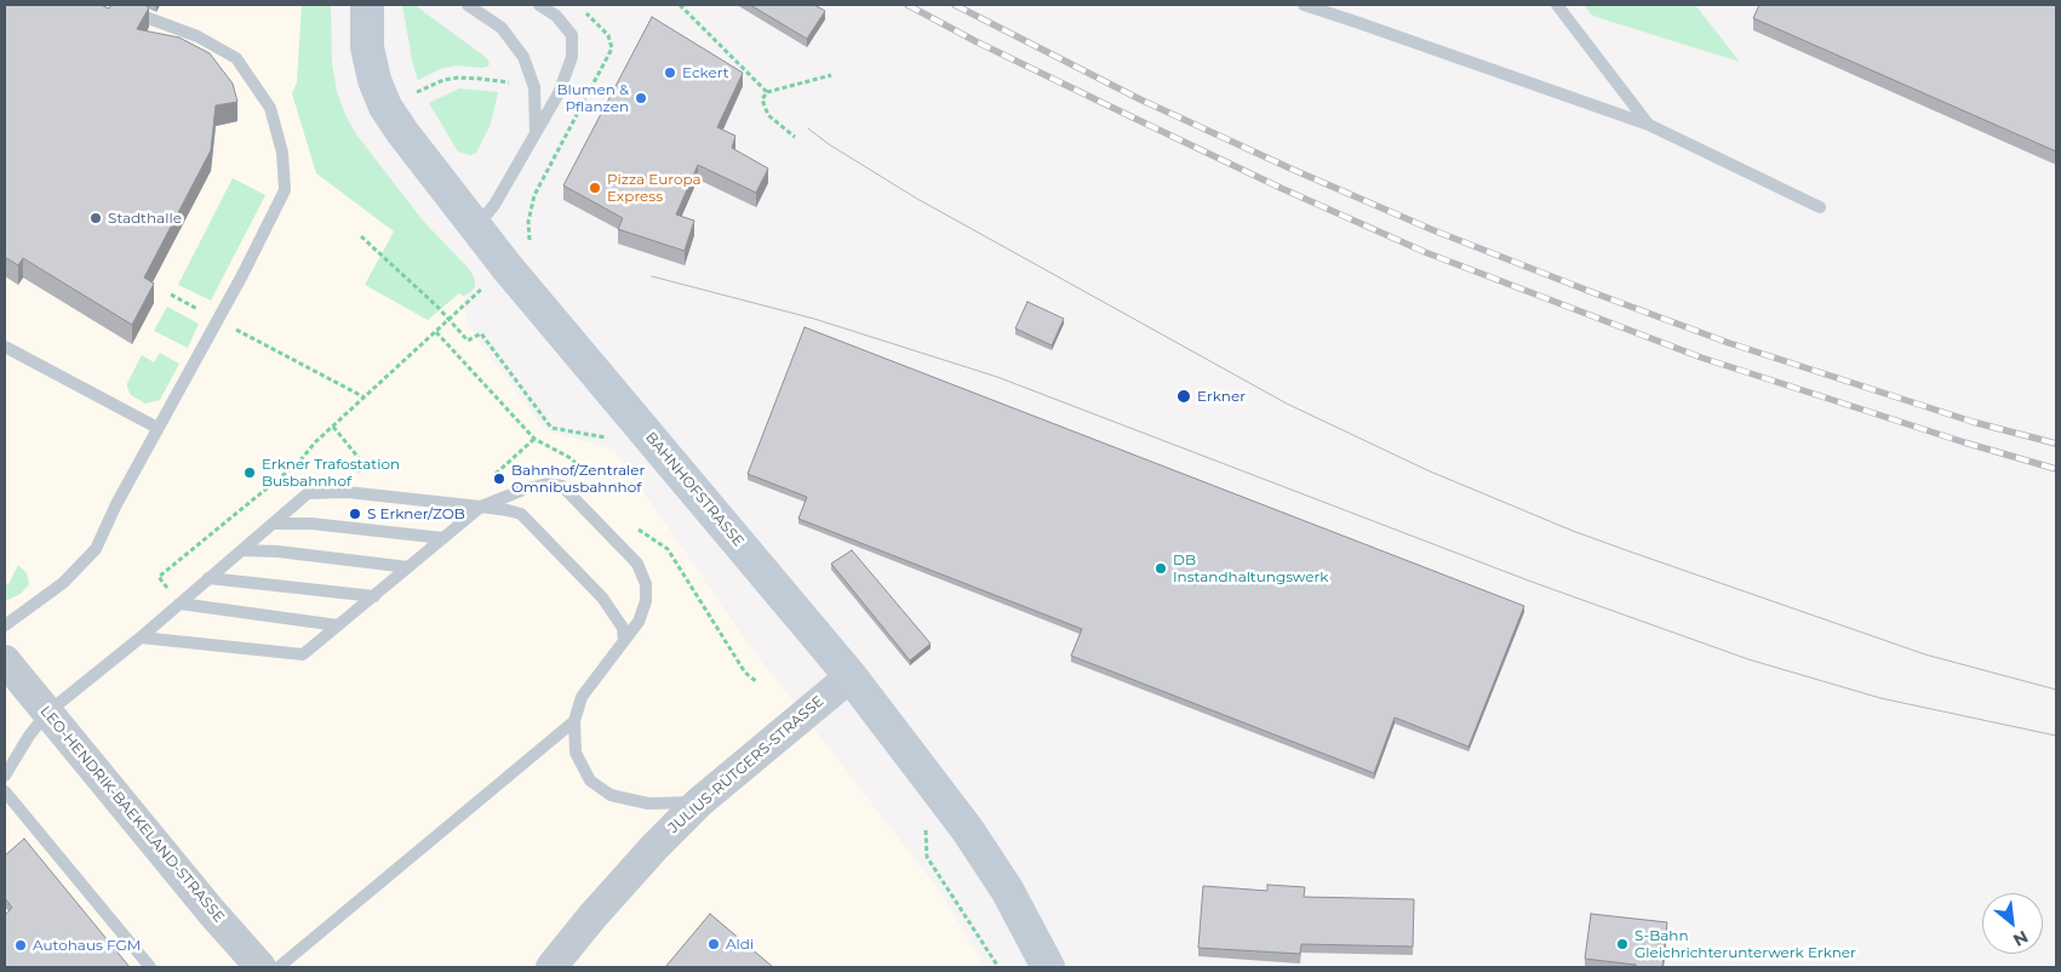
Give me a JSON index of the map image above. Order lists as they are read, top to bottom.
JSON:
{
  "streets": {
    "main road": ["BAHNHOFSTRASSE"],
    "street": ["JULIUS-RÜTGERS-STRASSE", "LEO-HENDRIK-BAEKELAND-STRASSE"]
  },
  "crossings": [
    ["BAHNHOFSTRASSE", "JULIUS-RÜTGERS-STRASSE"]
  ],
  "places": [
    "Eckert",
    "Blumen & Pflanzen",
    "Pizza Europa Express",
    "Stadthalle",
    "Erkner",
    "Erkner Trafostation Busbahnhof",
    "Bahnhof/Zentraler Omnibusbahnhof",
    "S Erkner/ZOB",
    "DB Instandhaltungswerk",
    "Aldi",
    "S-Bahn Gleichrichterunterwerk Erkner",
    "Autohaus FGM"
  ],
  "north": "bottom right"
}
